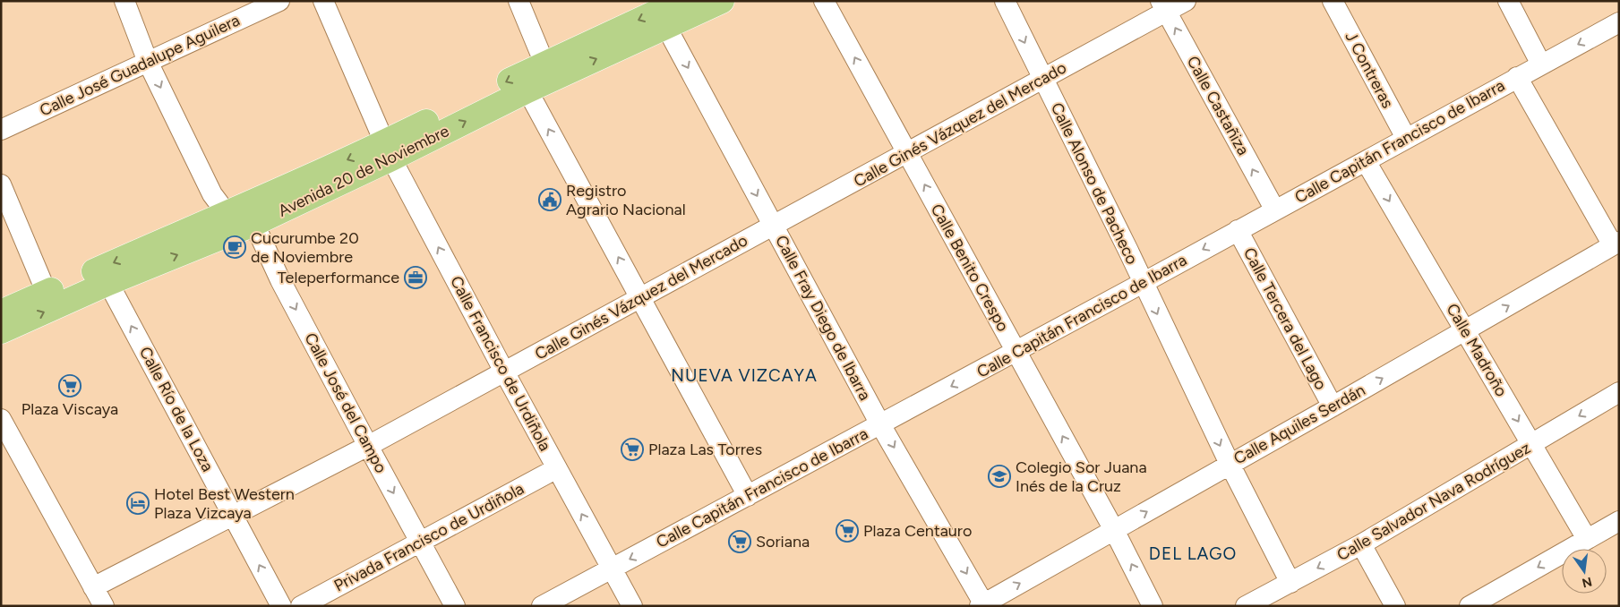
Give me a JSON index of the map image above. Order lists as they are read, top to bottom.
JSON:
{
  "streets": {
    "main road": ["Avenida 20 de Noviembre"],
    "street": [
      "Calle José Guadalupe Aguilera",
      "J Contreras",
      "Calle Castañiza",
      "Calle Ginés Vázquez del Mercado",
      "Calle Capitán Francisco de Ibarra",
      "Calle Alonso de Pacheco",
      "Calle Benito Crespo",
      "Calle Fray Diego de Ibarra",
      "Calle Tercera del Lago",
      "Calle Madroño",
      "Calle Francisco de Urdiñola",
      "Calle José del Campo",
      "Calle Río de la Loza",
      "Calle Aquiles Serdán",
      "Calle Salvador Nava Rodríguez",
      "Privada Francisco de Urdiñola"
    ]
  },
  "crossings": [
    ["J Contreras", "Calle Capitán Francisco de Ibarra"],
    ["Calle Castañiza", "Calle Ginés Vázquez del Mercado"],
    ["Calle Castañiza", "Calle Capitán Francisco de Ibarra"],
    ["Calle Ginés Vázquez del Mercado", "Calle Alonso de Pacheco"],
    ["Calle Ginés Vázquez del Mercado", "Calle Benito Crespo"],
    ["Calle Ginés Vázquez del Mercado", "Calle Fray Diego de Ibarra"],
    ["Calle Ginés Vázquez del Mercado", "Calle Francisco de Urdiñola"],
    ["Calle Ginés Vázquez del Mercado", "Calle José del Campo"],
    ["Calle Ginés Vázquez del Mercado", "Calle Río de la Loza"],
    ["Calle Capitán Francisco de Ibarra", "Calle Alonso de Pacheco"],
    ["Calle Capitán Francisco de Ibarra", "Calle Benito Crespo"],
    ["Calle Capitán Francisco de Ibarra", "Calle Fray Diego de Ibarra"],
    ["Calle Capitán Francisco de Ibarra", "Calle Tercera del Lago"],
    ["Calle Capitán Francisco de Ibarra", "Calle Madroño"],
    ["Calle Capitán Francisco de Ibarra", "Calle Francisco de Urdiñola"],
    ["Avenida 20 de Noviembre", "Calle Fray Diego de Ibarra"],
    ["Avenida 20 de Noviembre", "Calle Francisco de Urdiñola"],
    ["Avenida 20 de Noviembre", "Calle José del Campo"],
    ["Avenida 20 de Noviembre", "Calle Río de la Loza"],
    ["Calle Alonso de Pacheco", "Calle Aquiles Serdán"],
    ["Calle Alonso de Pacheco", "Calle Salvador Nava Rodríguez"],
    ["Calle Benito Crespo", "Calle Aquiles Serdán"],
    ["Calle Fray Diego de Ibarra", "Calle Aquiles Serdán"],
    ["Calle Tercera del Lago", "Calle Aquiles Serdán"],
    ["Calle Madroño", "Calle Aquiles Serdán"],
    ["Calle Madroño", "Calle Salvador Nava Rodríguez"],
    ["Calle Francisco de Urdiñola", "Privada Francisco de Urdiñola"],
    ["Calle José del Campo", "Privada Francisco de Urdiñola"]
  ],
  "one_way": [
    "Calle Castañiza",
    "Calle Capitán Francisco de Ibarra",
    "Calle Alonso de Pacheco",
    "Calle Benito Crespo",
    "Calle José del Campo",
    "Calle Aquiles Serdán",
    "Calle Salvador Nava Rodríguez"
  ],
  "districts": ["NUEVA VIZCAYA", "DEL LAGO"],
  "places": {
    "public building": ["Registro Agrario Nacional"],
    "cafe": ["Cucurumbe 20 de Noviembre"],
    "office": ["Teleperformance"],
    "supermarket": [
      "Plaza Viscaya",
      "Plaza Las Torres",
      "Plaza Centauro",
      "Soriana"
    ],
    "school or university": ["Colegio Sor Juana Inés de la Cruz"],
    "hotel": ["Hotel Best Western Plaza Vizcaya"]
  },
  "north": "bottom"
}
